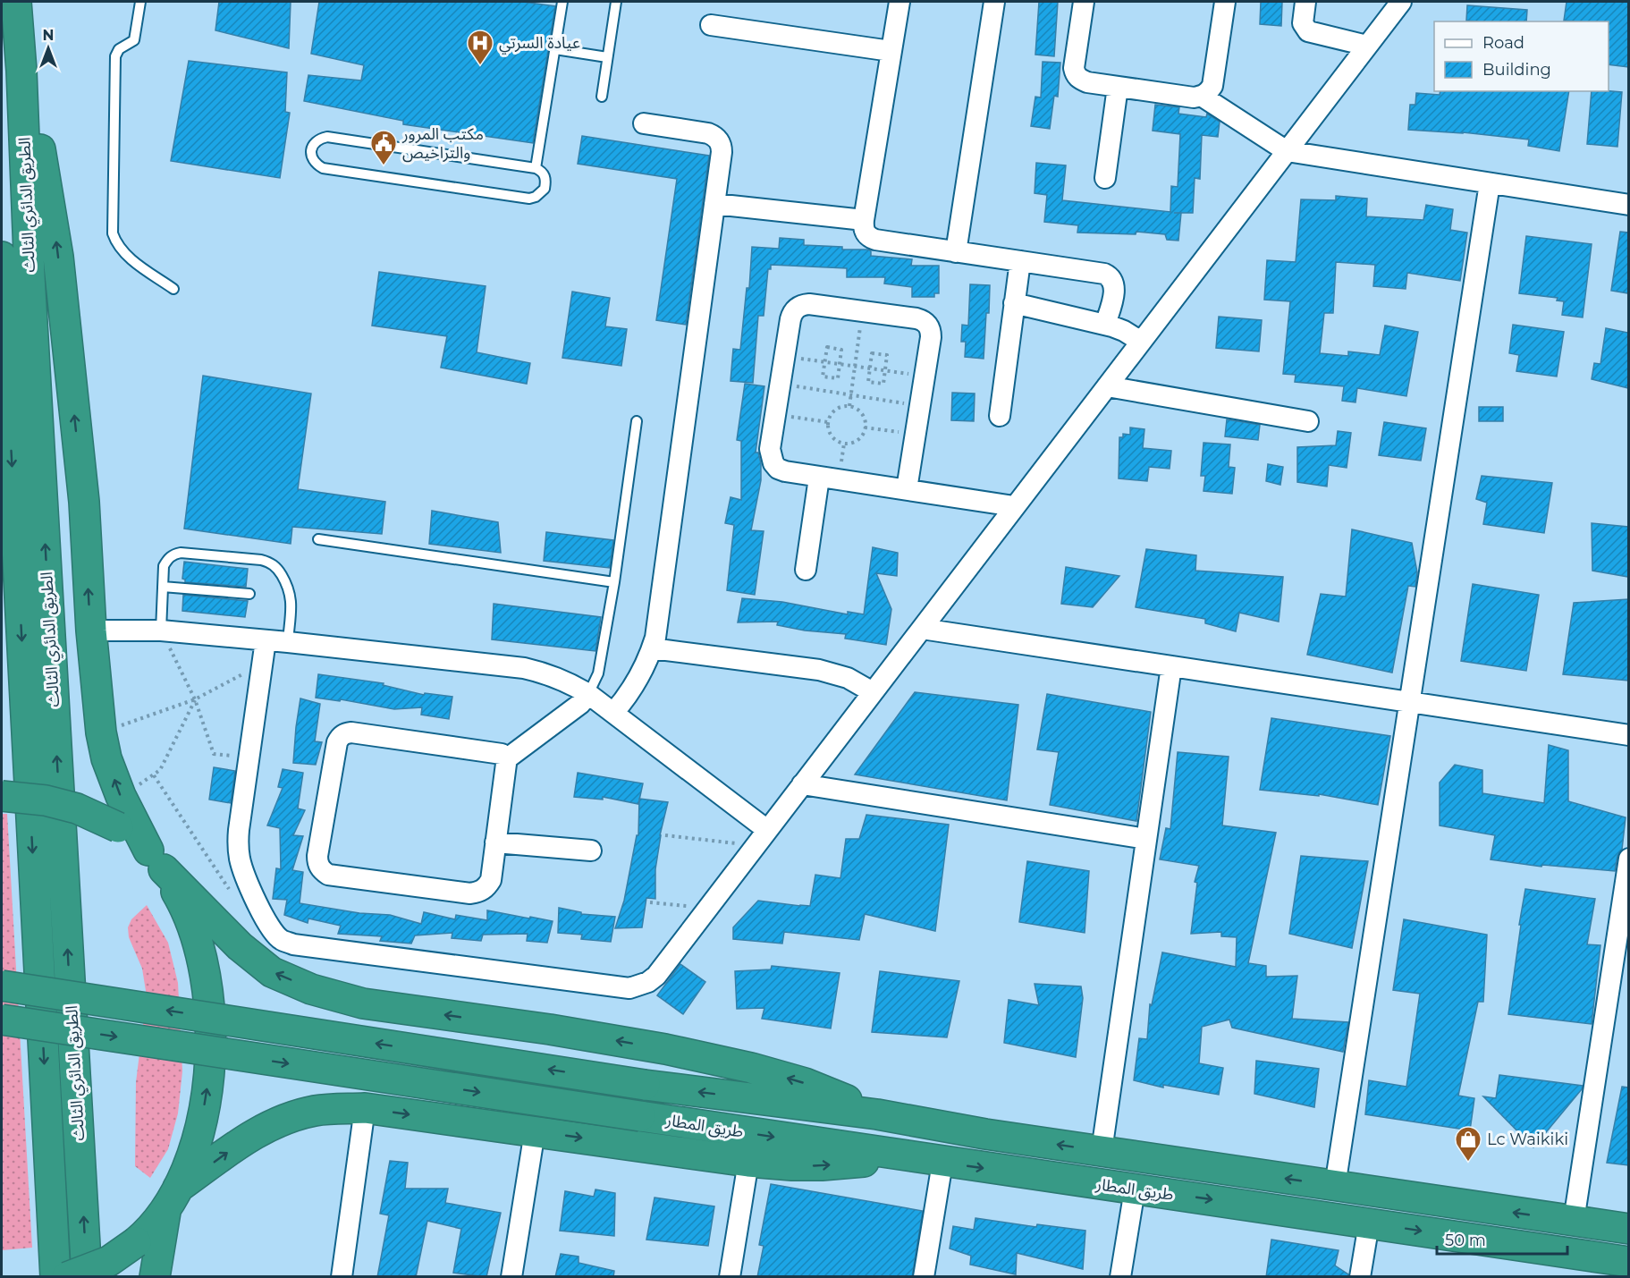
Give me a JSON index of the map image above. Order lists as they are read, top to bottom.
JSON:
{
  "streets": {
    "highway": ["الطريق الدائري الثالث", "طريق المطار"]
  },
  "places": {
    "hospital": ["عيادة السرتي"],
    "public building": ["مكتب المرور والتراخيص"],
    "shop": ["Lc Waikiki"]
  },
  "legend": ["Road", "Building"],
  "scale_bar": "50 m",
  "north": "top"
}
